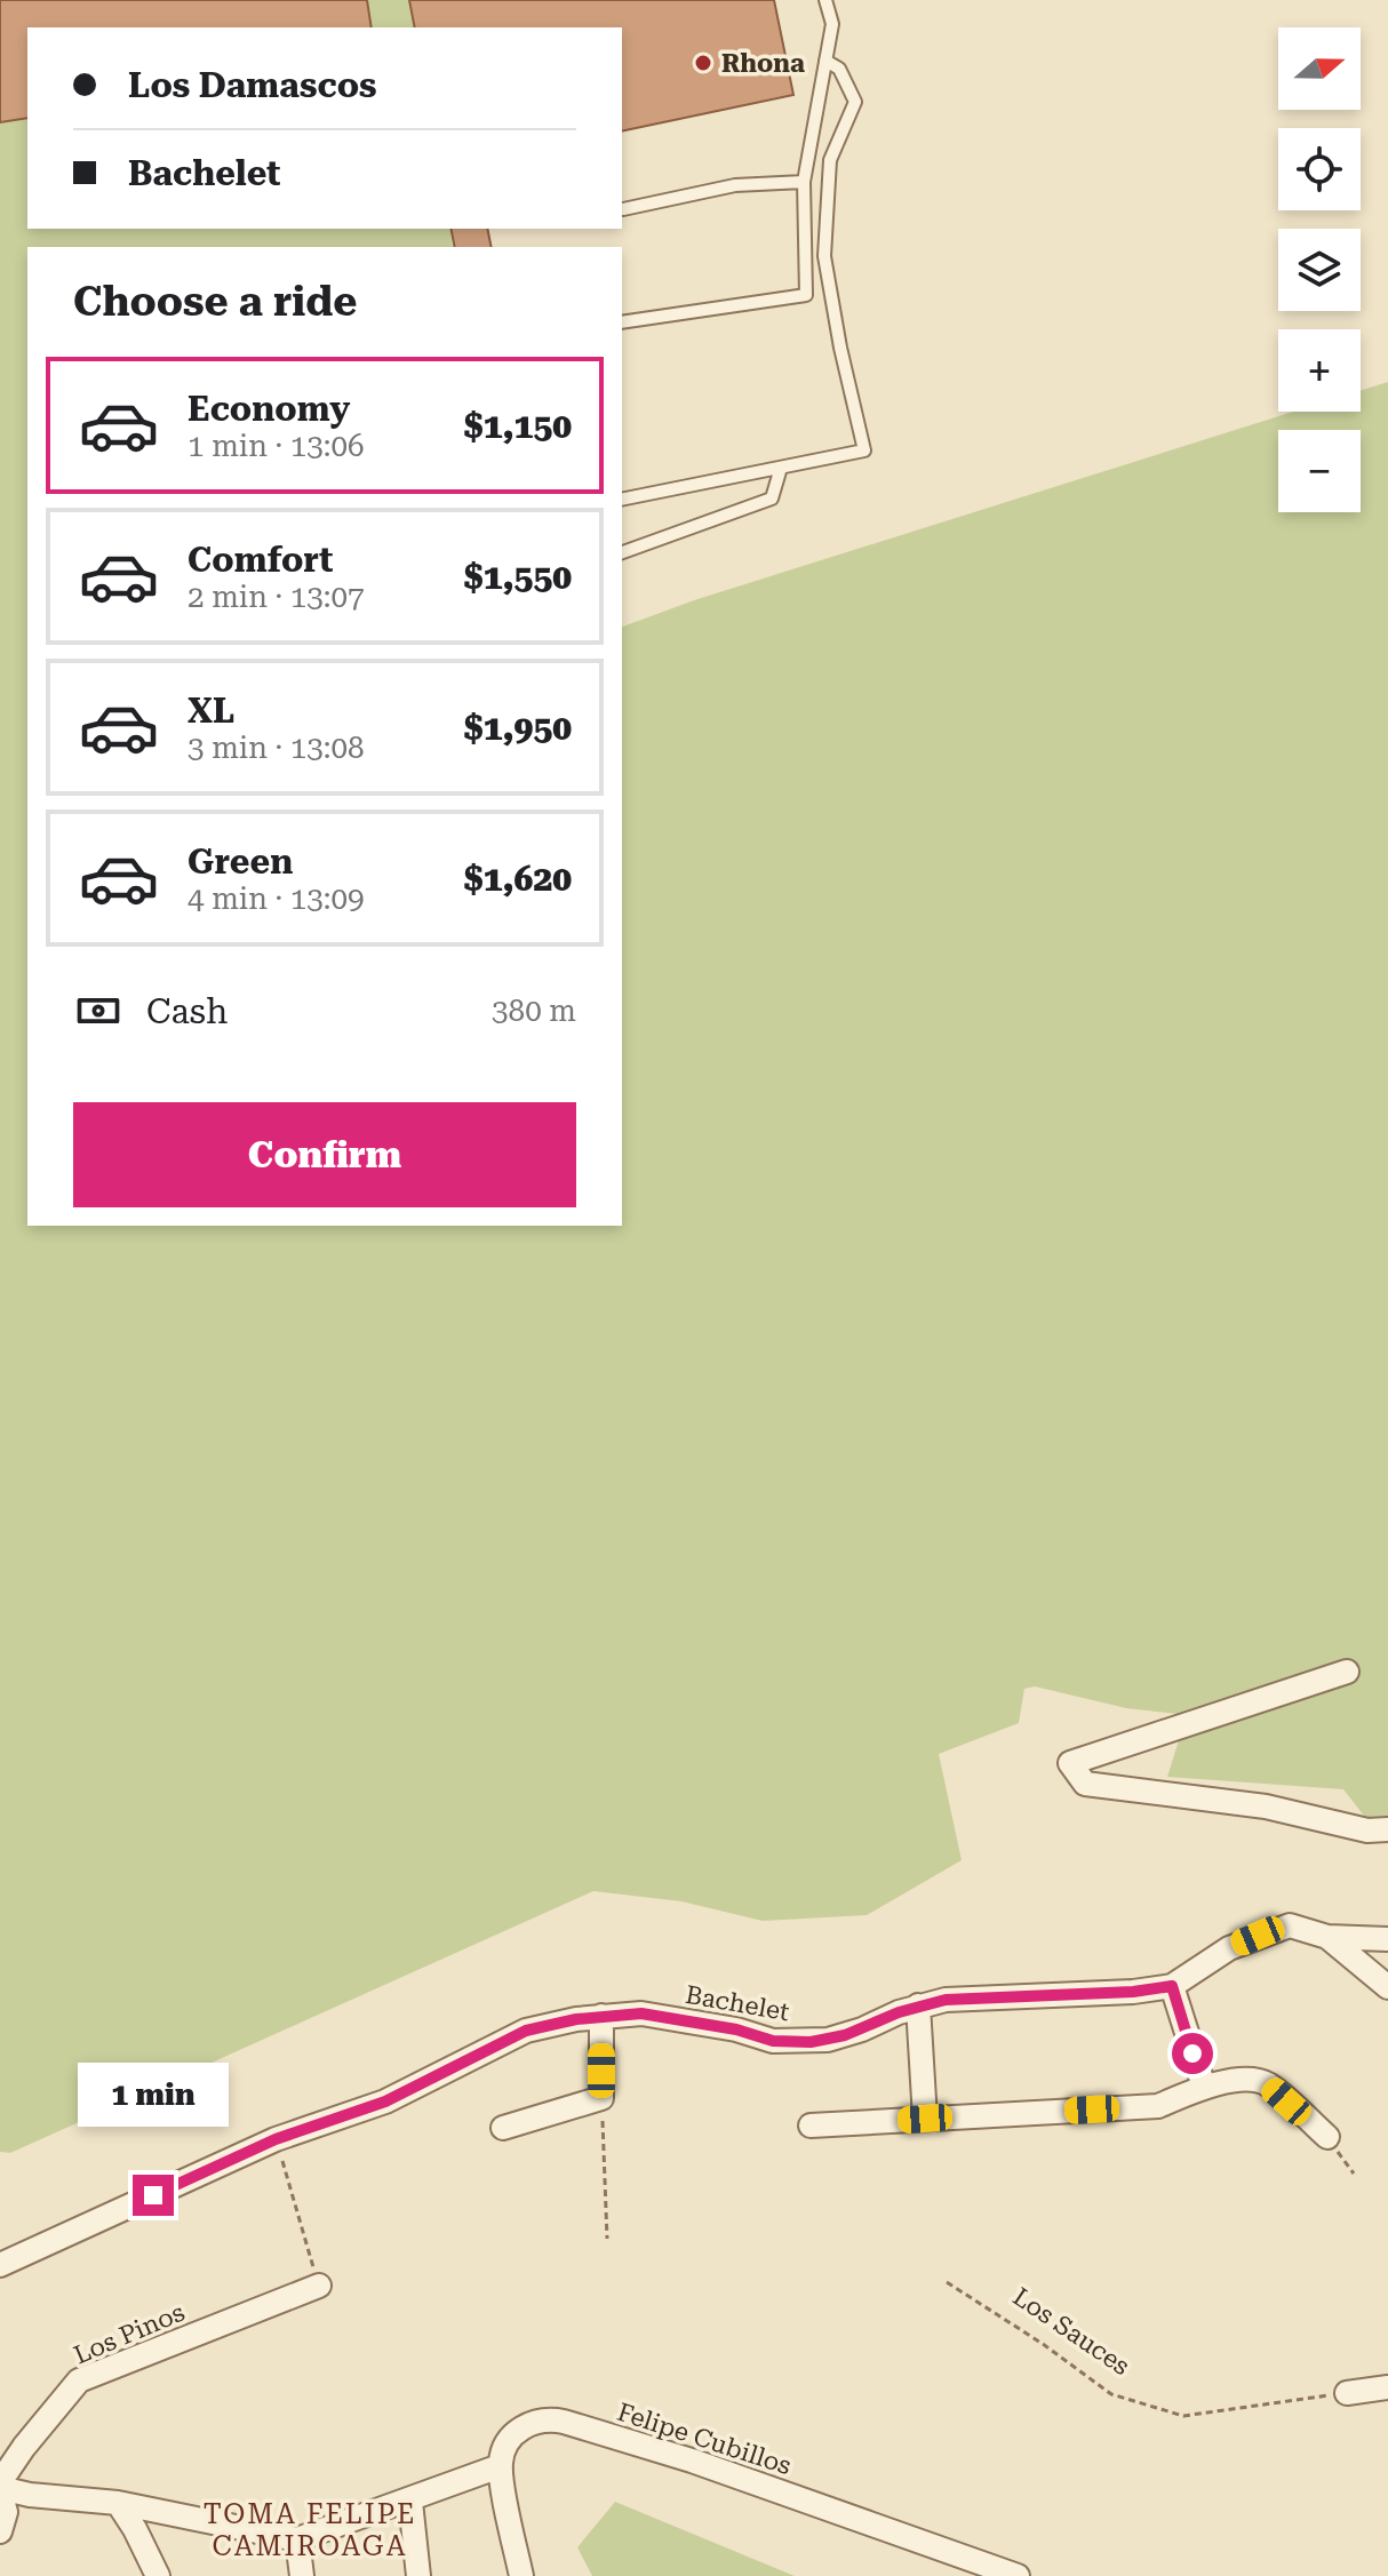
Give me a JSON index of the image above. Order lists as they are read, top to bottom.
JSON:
{
  "streets": {
    "street": ["Bachelet", "Los Pinos", "Felipe Cubillos"],
    "path": ["Los Sauces"]
  },
  "districts": ["TOMA FELIPE CAMIROAGA"],
  "places": ["Rhona"],
  "north": "right",
  "page": {
    "map_buttons": ["+", "−"],
    "banner": ["Los Damascos", "Bachelet"],
    "heading": "Choose a ride",
    "list": [
      {
        "name": "Economy",
        "note": "1 min · 13:06",
        "value": "$1,150"
      },
      {
        "name": "Comfort",
        "note": "2 min · 13:07",
        "value": "$1,550"
      },
      {
        "name": "XL",
        "note": "3 min · 13:08",
        "value": "$1,950"
      },
      {
        "name": "Green",
        "note": "4 min · 13:09",
        "value": "$1,620"
      }
    ],
    "pay": ["Cash", "380 m"],
    "buttons": "Confirm",
    "bubble": "1 min"
  }
}
